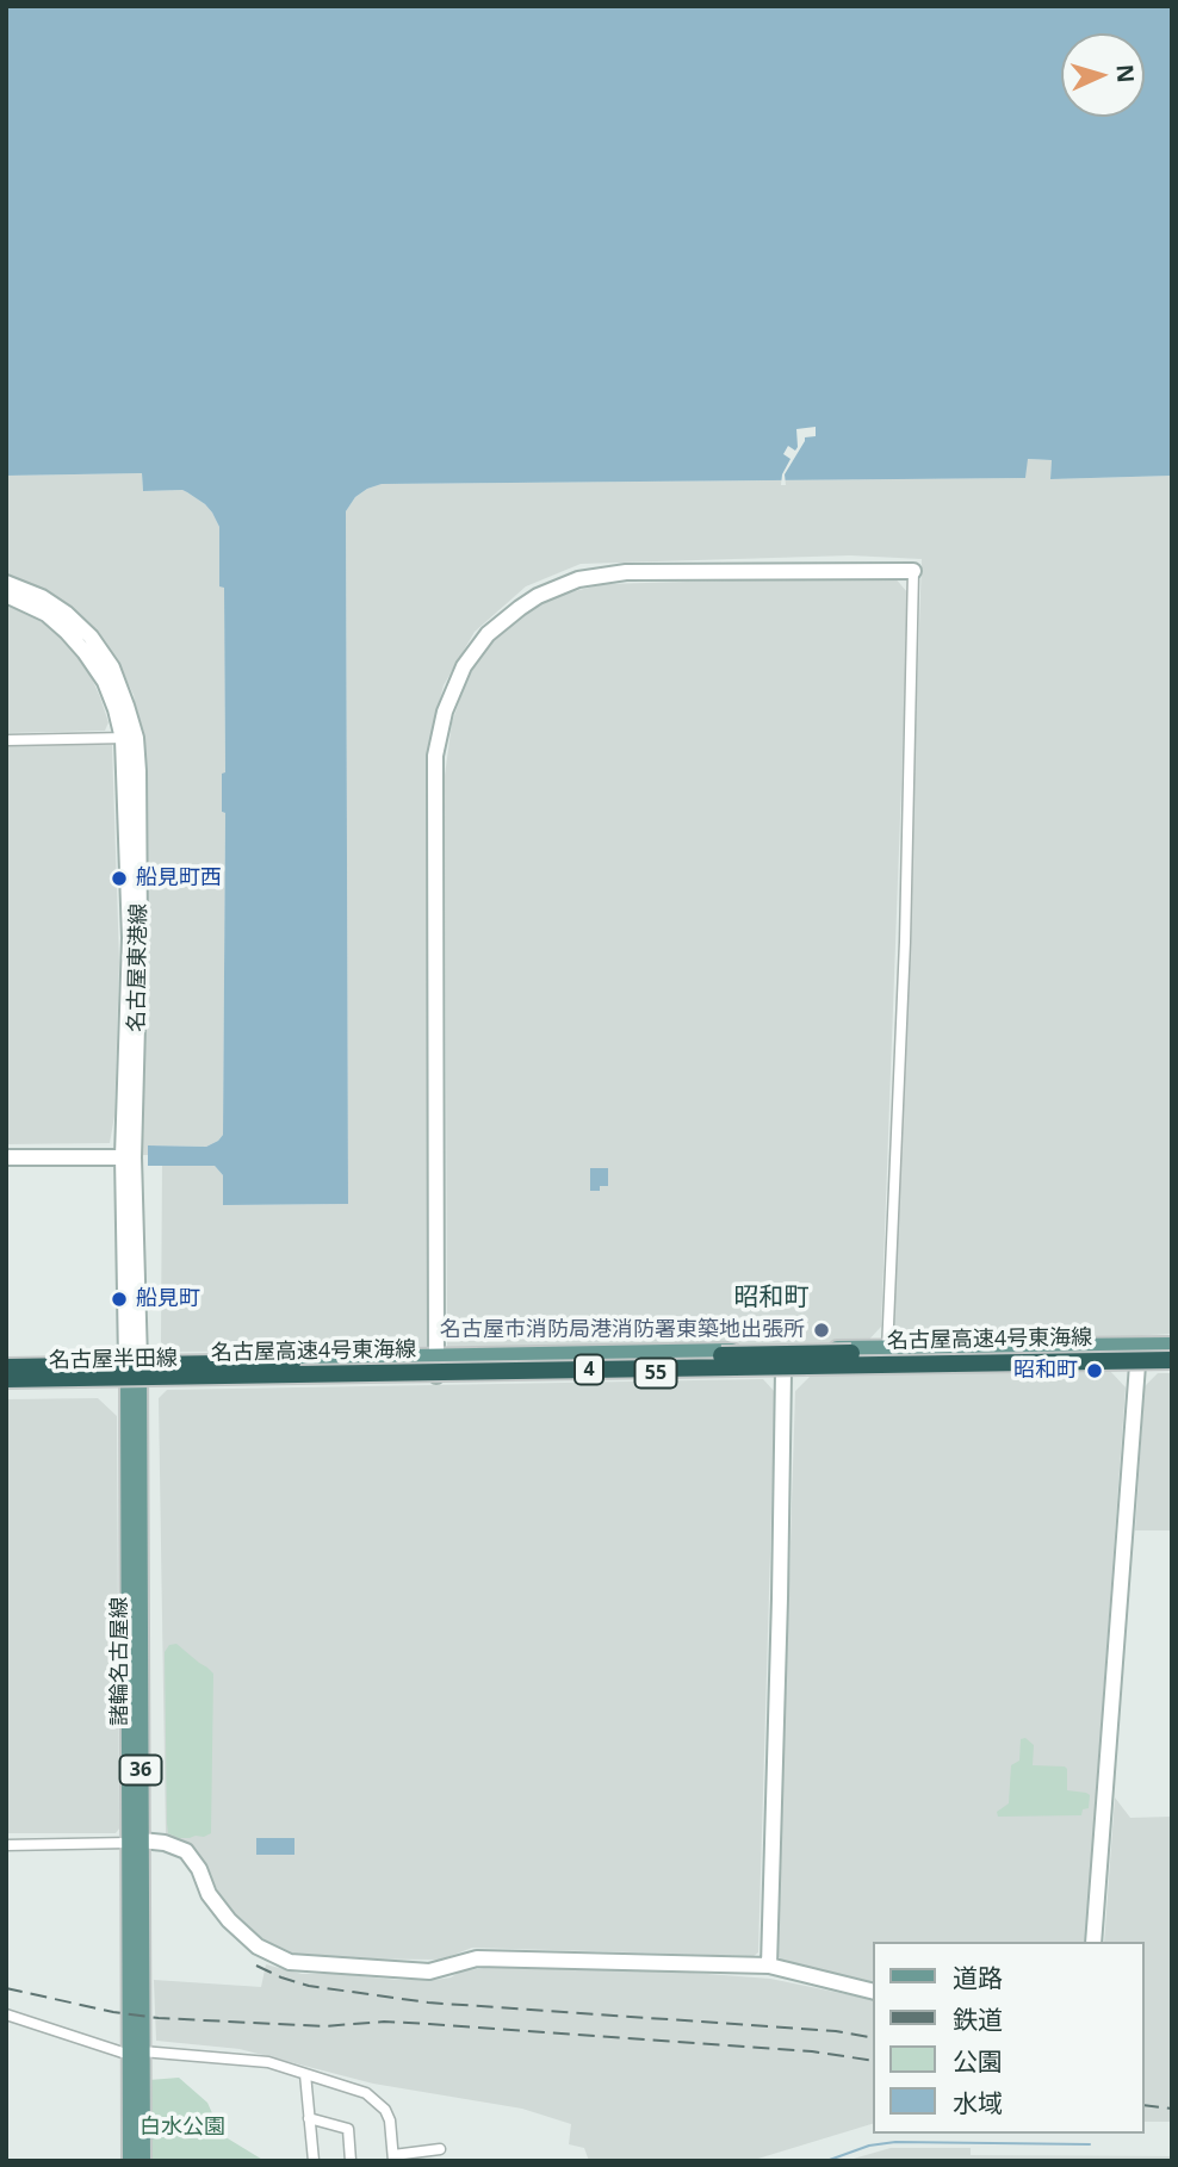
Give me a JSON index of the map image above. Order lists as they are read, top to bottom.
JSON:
{
  "streets": {
    "highway": ["名古屋高速4号東海線", "4"],
    "main road": [
      "名古屋半田線",
      "55",
      "諸輪名古屋線",
      "36"
    ],
    "street": ["名古屋東港線"]
  },
  "crossings": [
    ["名古屋東港線", "名古屋高速4号東海線"],
    ["名古屋東港線", "名古屋半田線"],
    ["名古屋東港線", "諸輪名古屋線"],
    ["名古屋高速4号東海線", "名古屋半田線"],
    ["名古屋高速4号東海線", "諸輪名古屋線"],
    ["名古屋半田線", "諸輪名古屋線"]
  ],
  "districts": ["昭和町"],
  "parks": ["白水公園"],
  "places": [
    "船見町西",
    "船見町",
    "名古屋市消防局港消防署東築地出張所",
    "昭和町"
  ],
  "legend": [
    "道路",
    "鉄道",
    "公園",
    "水域"
  ],
  "north": "right"
}
